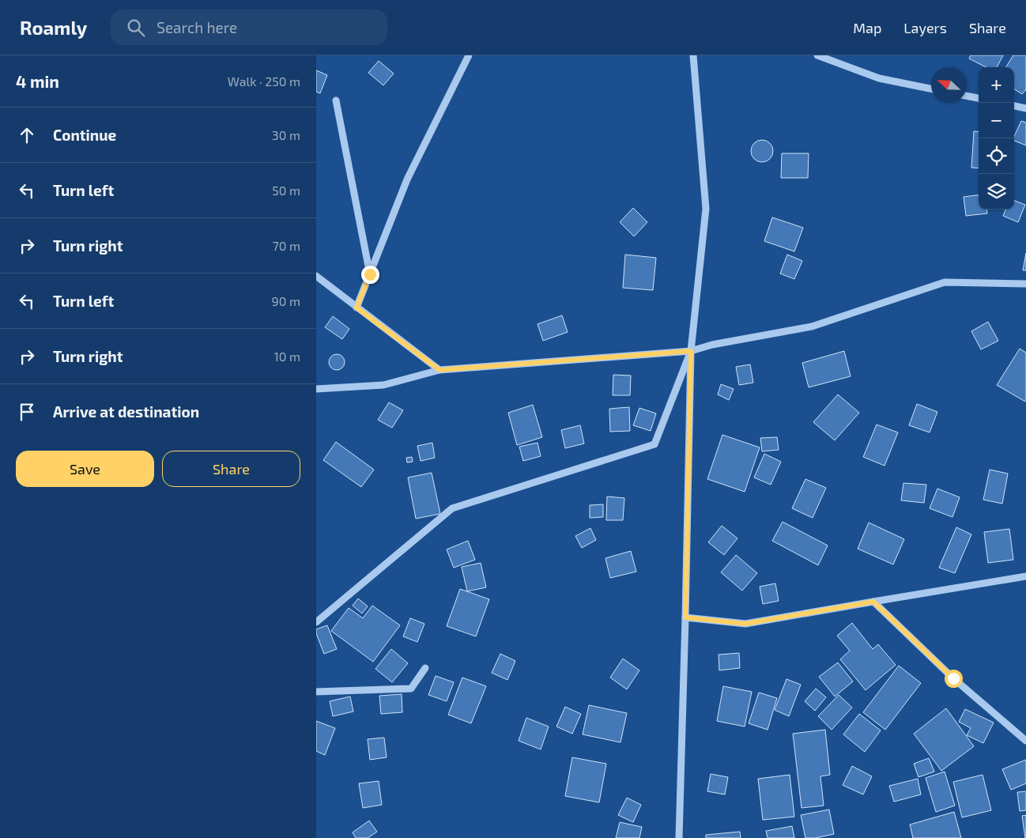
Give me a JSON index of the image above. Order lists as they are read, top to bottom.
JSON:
{
  "north": "top left",
  "page": {
    "header": "Roamly",
    "search": "Search here",
    "nav": ["Map", "Layers", "Share"],
    "heading": ["4 min", "Walk · 250 m"],
    "map_buttons": ["+", "−"],
    "list": [
      ["Continue", "30 m"],
      ["Turn left", "50 m"],
      ["Turn right", "70 m"],
      ["Turn left", "90 m"],
      ["Turn right", "10 m"],
      "Arrive at destination"
    ],
    "buttons": ["Save", "Share"]
  }
}
